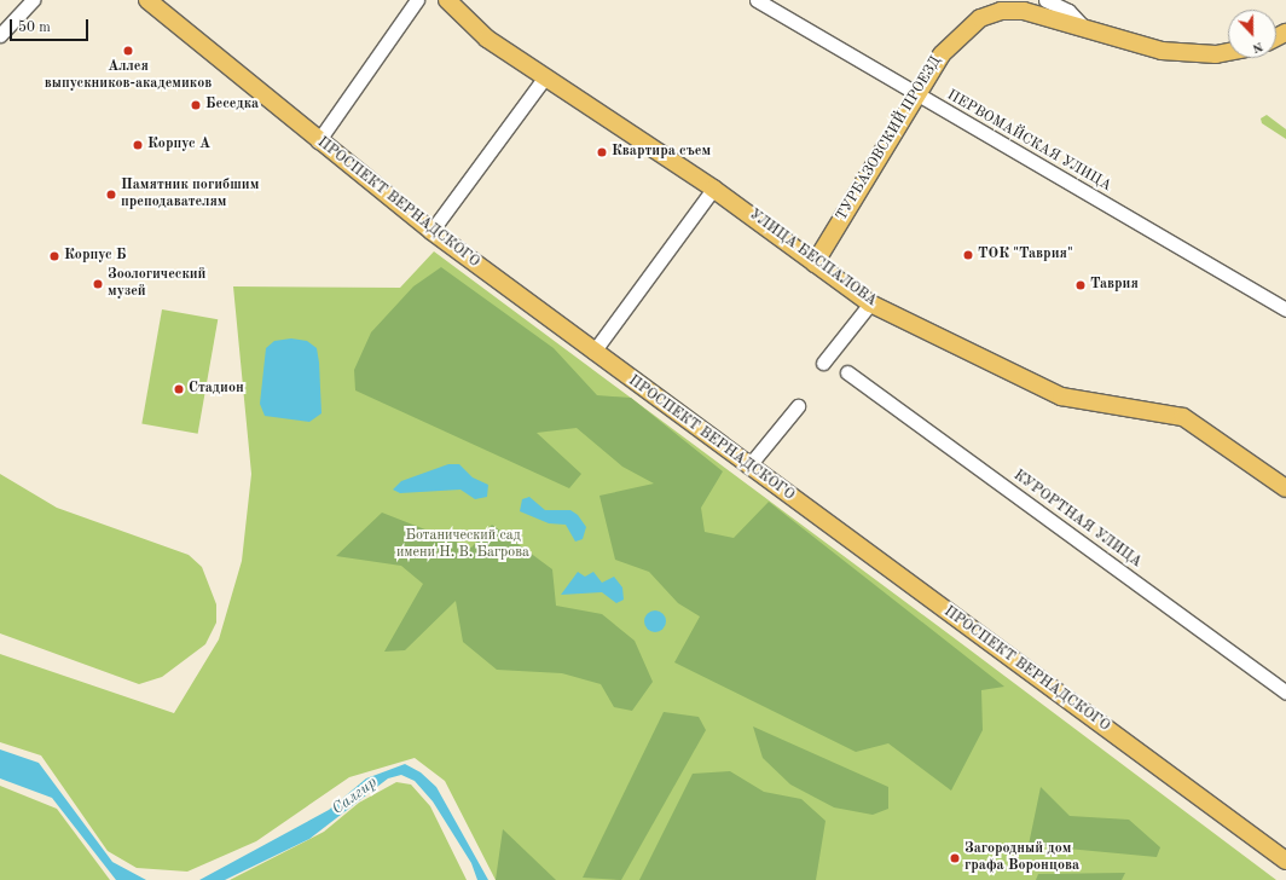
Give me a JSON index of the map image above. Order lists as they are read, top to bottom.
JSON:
{
  "streets": {
    "main road": ["ТУРБАЗОВСКИЙ ПРОЕЗД", "ПРОСПЕКТ ВЕРНАДСКОГО", "УЛИЦА БЕСПАЛОВА"],
    "street": ["ПЕРВОМАЙСКАЯ УЛИЦА", "КУРОРТНАЯ УЛИЦА"]
  },
  "crossings": [
    ["ТУРБАЗОВСКИЙ ПРОЕЗД", "ПЕРВОМАЙСКАЯ УЛИЦА"],
    ["ТУРБАЗОВСКИЙ ПРОЕЗД", "УЛИЦА БЕСПАЛОВА"]
  ],
  "water": ["Салгир"],
  "parks": ["Ботанический сад имени Н. В. Багрова"],
  "places": [
    "Аллея выпускников-академиков",
    "Беседка",
    "Корпус А",
    "Квартира съем",
    "Памятник погибшим преподавателям",
    "ТОК \"Таврия\"",
    "Корпус Б",
    "Зоологический музей",
    "Таврия",
    "Стадион",
    "Загородный дом графа Воронцова"
  ],
  "scale_bar": "50 m",
  "north": "bottom"
}
